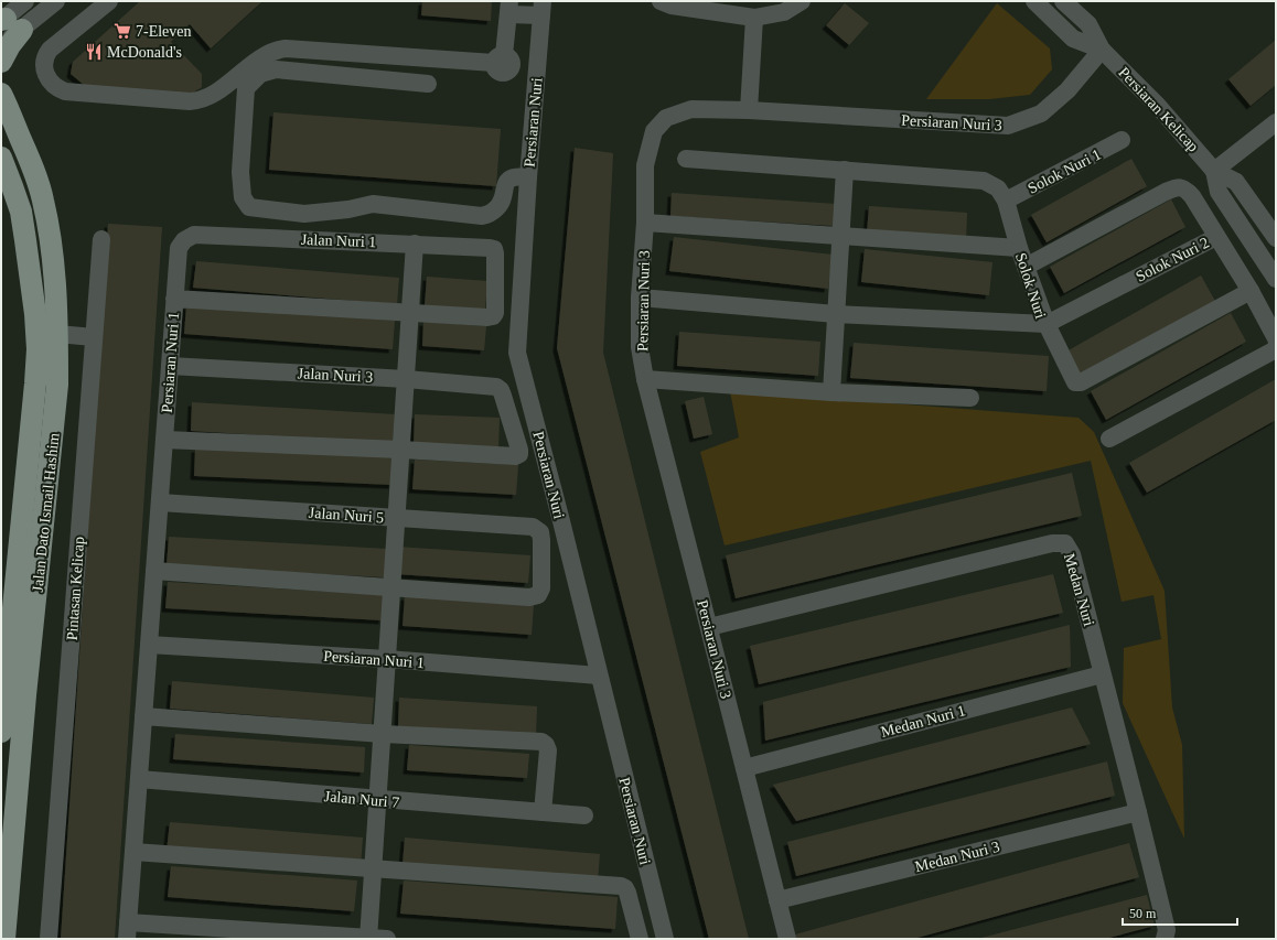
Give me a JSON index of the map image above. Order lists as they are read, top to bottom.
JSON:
{
  "streets": {
    "main road": ["Jalan Dato Ismail Hashim"],
    "street": [
      "Persiaran Kelicap",
      "Persiaran Nuri",
      "Persiaran Nuri 3",
      "Solok Nuri 1",
      "Jalan Nuri 1",
      "Solok Nuri 2",
      "Solok Nuri",
      "Persiaran Nuri 1",
      "Jalan Nuri 3",
      "Jalan Nuri 5",
      "Pintasan Kelicap",
      "Medan Nuri",
      "Medan Nuri 1",
      "Jalan Nuri 7",
      "Medan Nuri 3"
    ]
  },
  "crossings": [
    ["Persiaran Kelicap", "Persiaran Nuri 3"],
    ["Persiaran Nuri", "Persiaran Nuri 1"],
    ["Persiaran Nuri 3", "Solok Nuri"],
    ["Persiaran Nuri 3", "Medan Nuri"],
    ["Persiaran Nuri 3", "Medan Nuri 1"],
    ["Persiaran Nuri 3", "Medan Nuri 3"],
    ["Solok Nuri 1", "Solok Nuri"],
    ["Jalan Nuri 1", "Persiaran Nuri 1"],
    ["Solok Nuri 2", "Solok Nuri"],
    ["Persiaran Nuri 1", "Jalan Nuri 3"],
    ["Persiaran Nuri 1", "Jalan Nuri 5"],
    ["Persiaran Nuri 1", "Jalan Nuri 7"],
    ["Medan Nuri", "Medan Nuri 1"],
    ["Medan Nuri", "Medan Nuri 3"]
  ],
  "places": {
    "supermarket": ["7-Eleven"],
    "restaurant": ["McDonald's"]
  },
  "scale_bar": "50 m"
}
